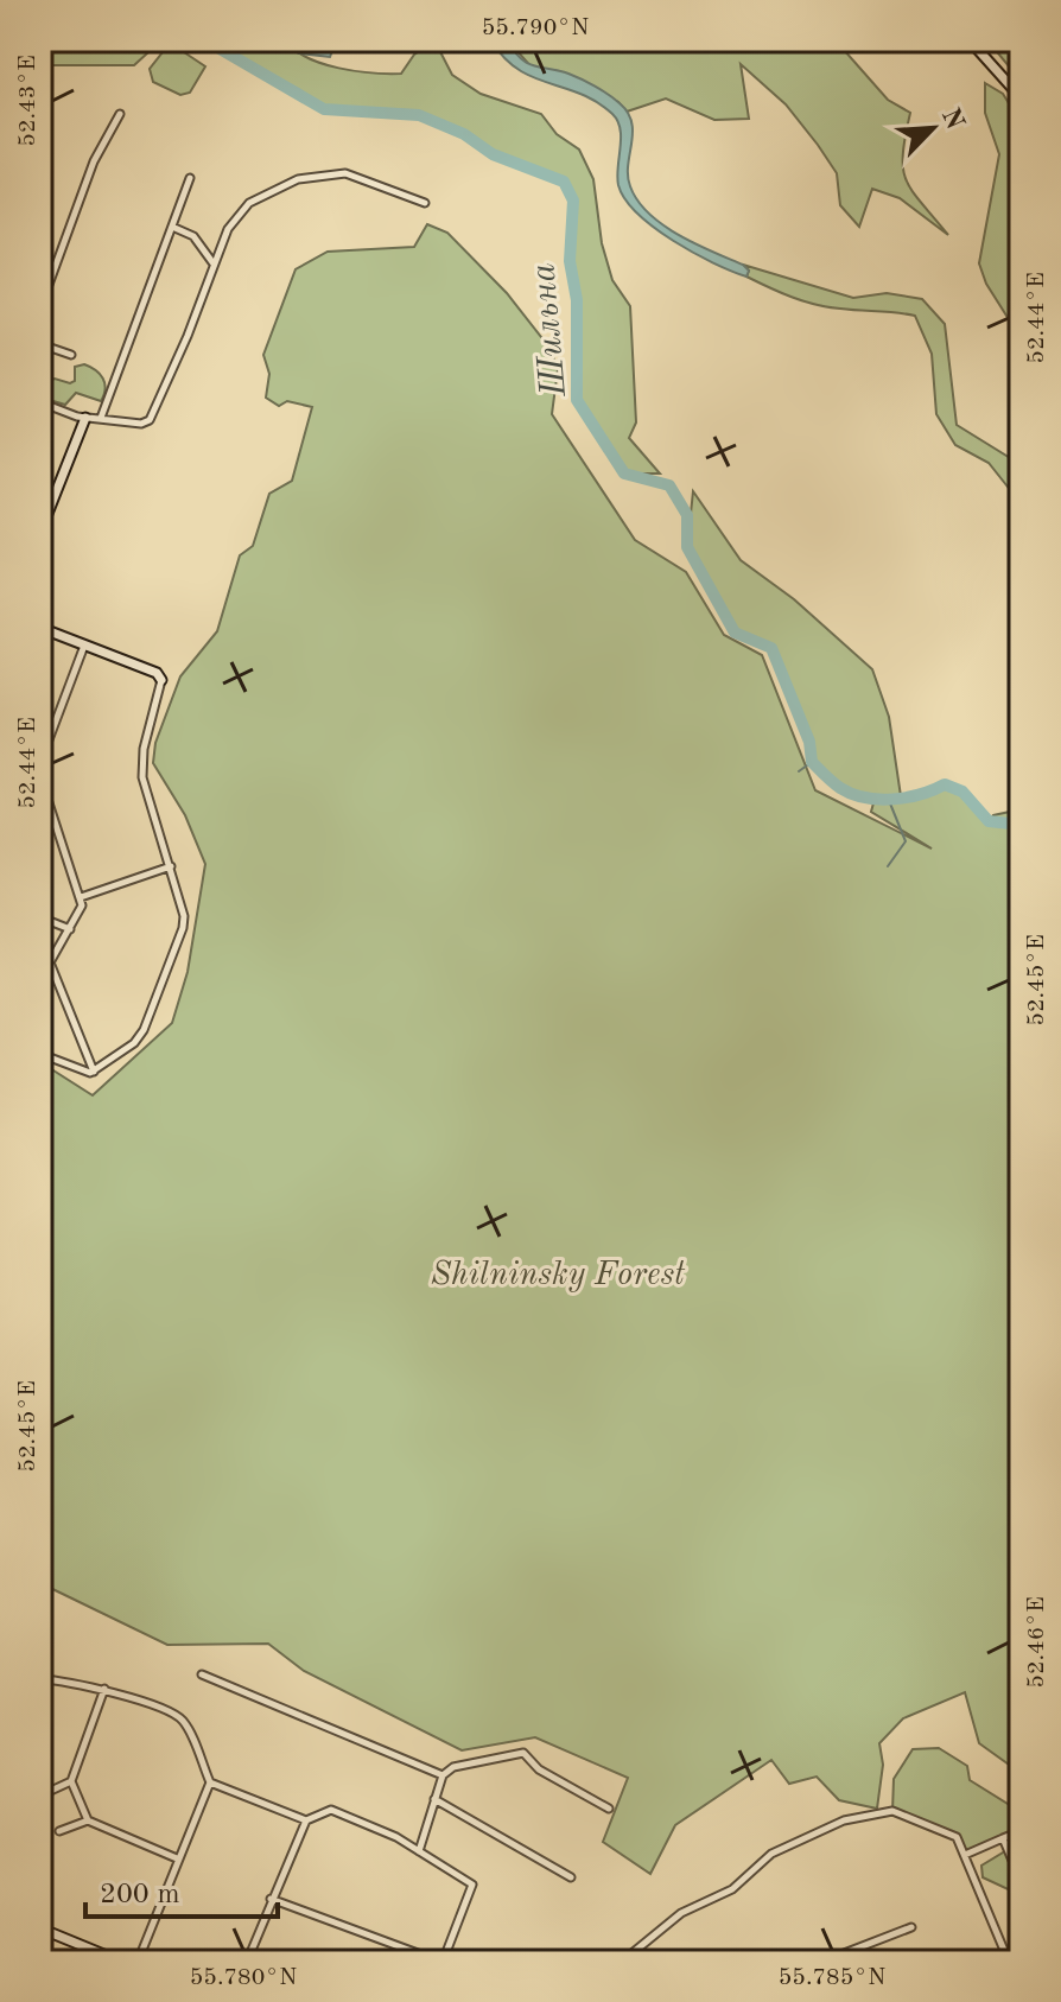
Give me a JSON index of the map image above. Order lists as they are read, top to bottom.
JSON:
{
  "water": ["Шильна"],
  "parks": ["Shilninsky Forest"],
  "scale_bar": "200 m",
  "north": "top right",
  "coordinates": [
    "55.790°N",
    "52.43°E",
    "52.44°E",
    "52.45°E",
    "52.46°E",
    "55.780°N",
    "55.785°N"
  ]
}
